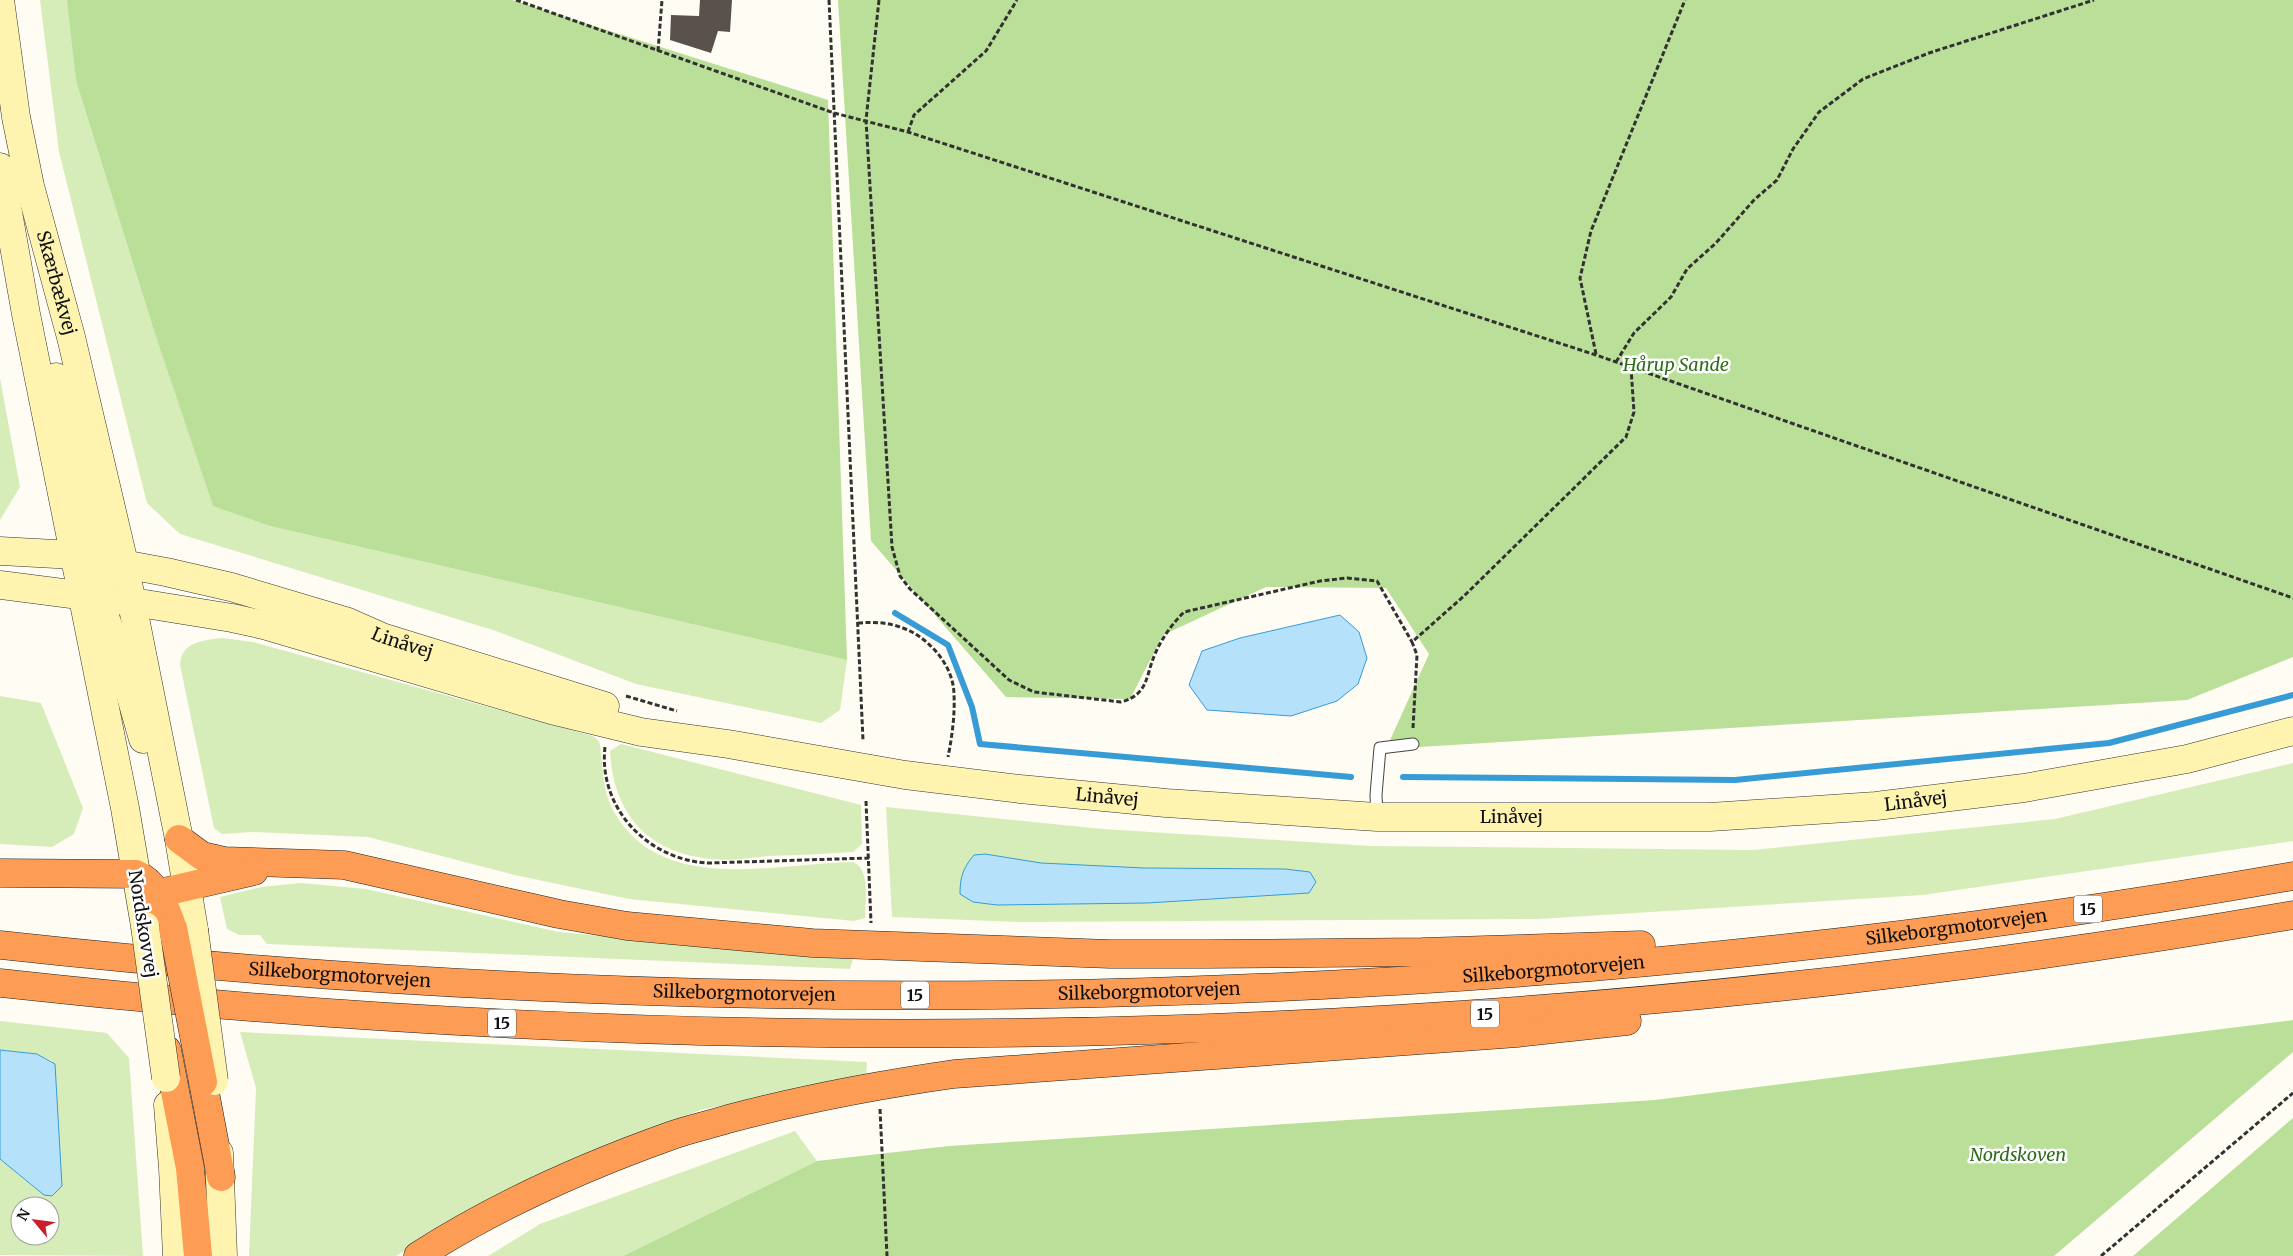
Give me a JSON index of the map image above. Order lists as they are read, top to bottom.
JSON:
{
  "streets": {
    "highway": ["15", "Silkeborgmotorvejen"],
    "main road": ["Skærbækvej", "Linåvej", "Nordskovvej"]
  },
  "crossings": [
    ["Skærbækvej", "Linåvej"],
    ["Skærbækvej", "Nordskovvej"],
    ["Linåvej", "Nordskovvej"]
  ],
  "parks": ["Hårup Sande", "Nordskoven"],
  "north": "top left"
}
